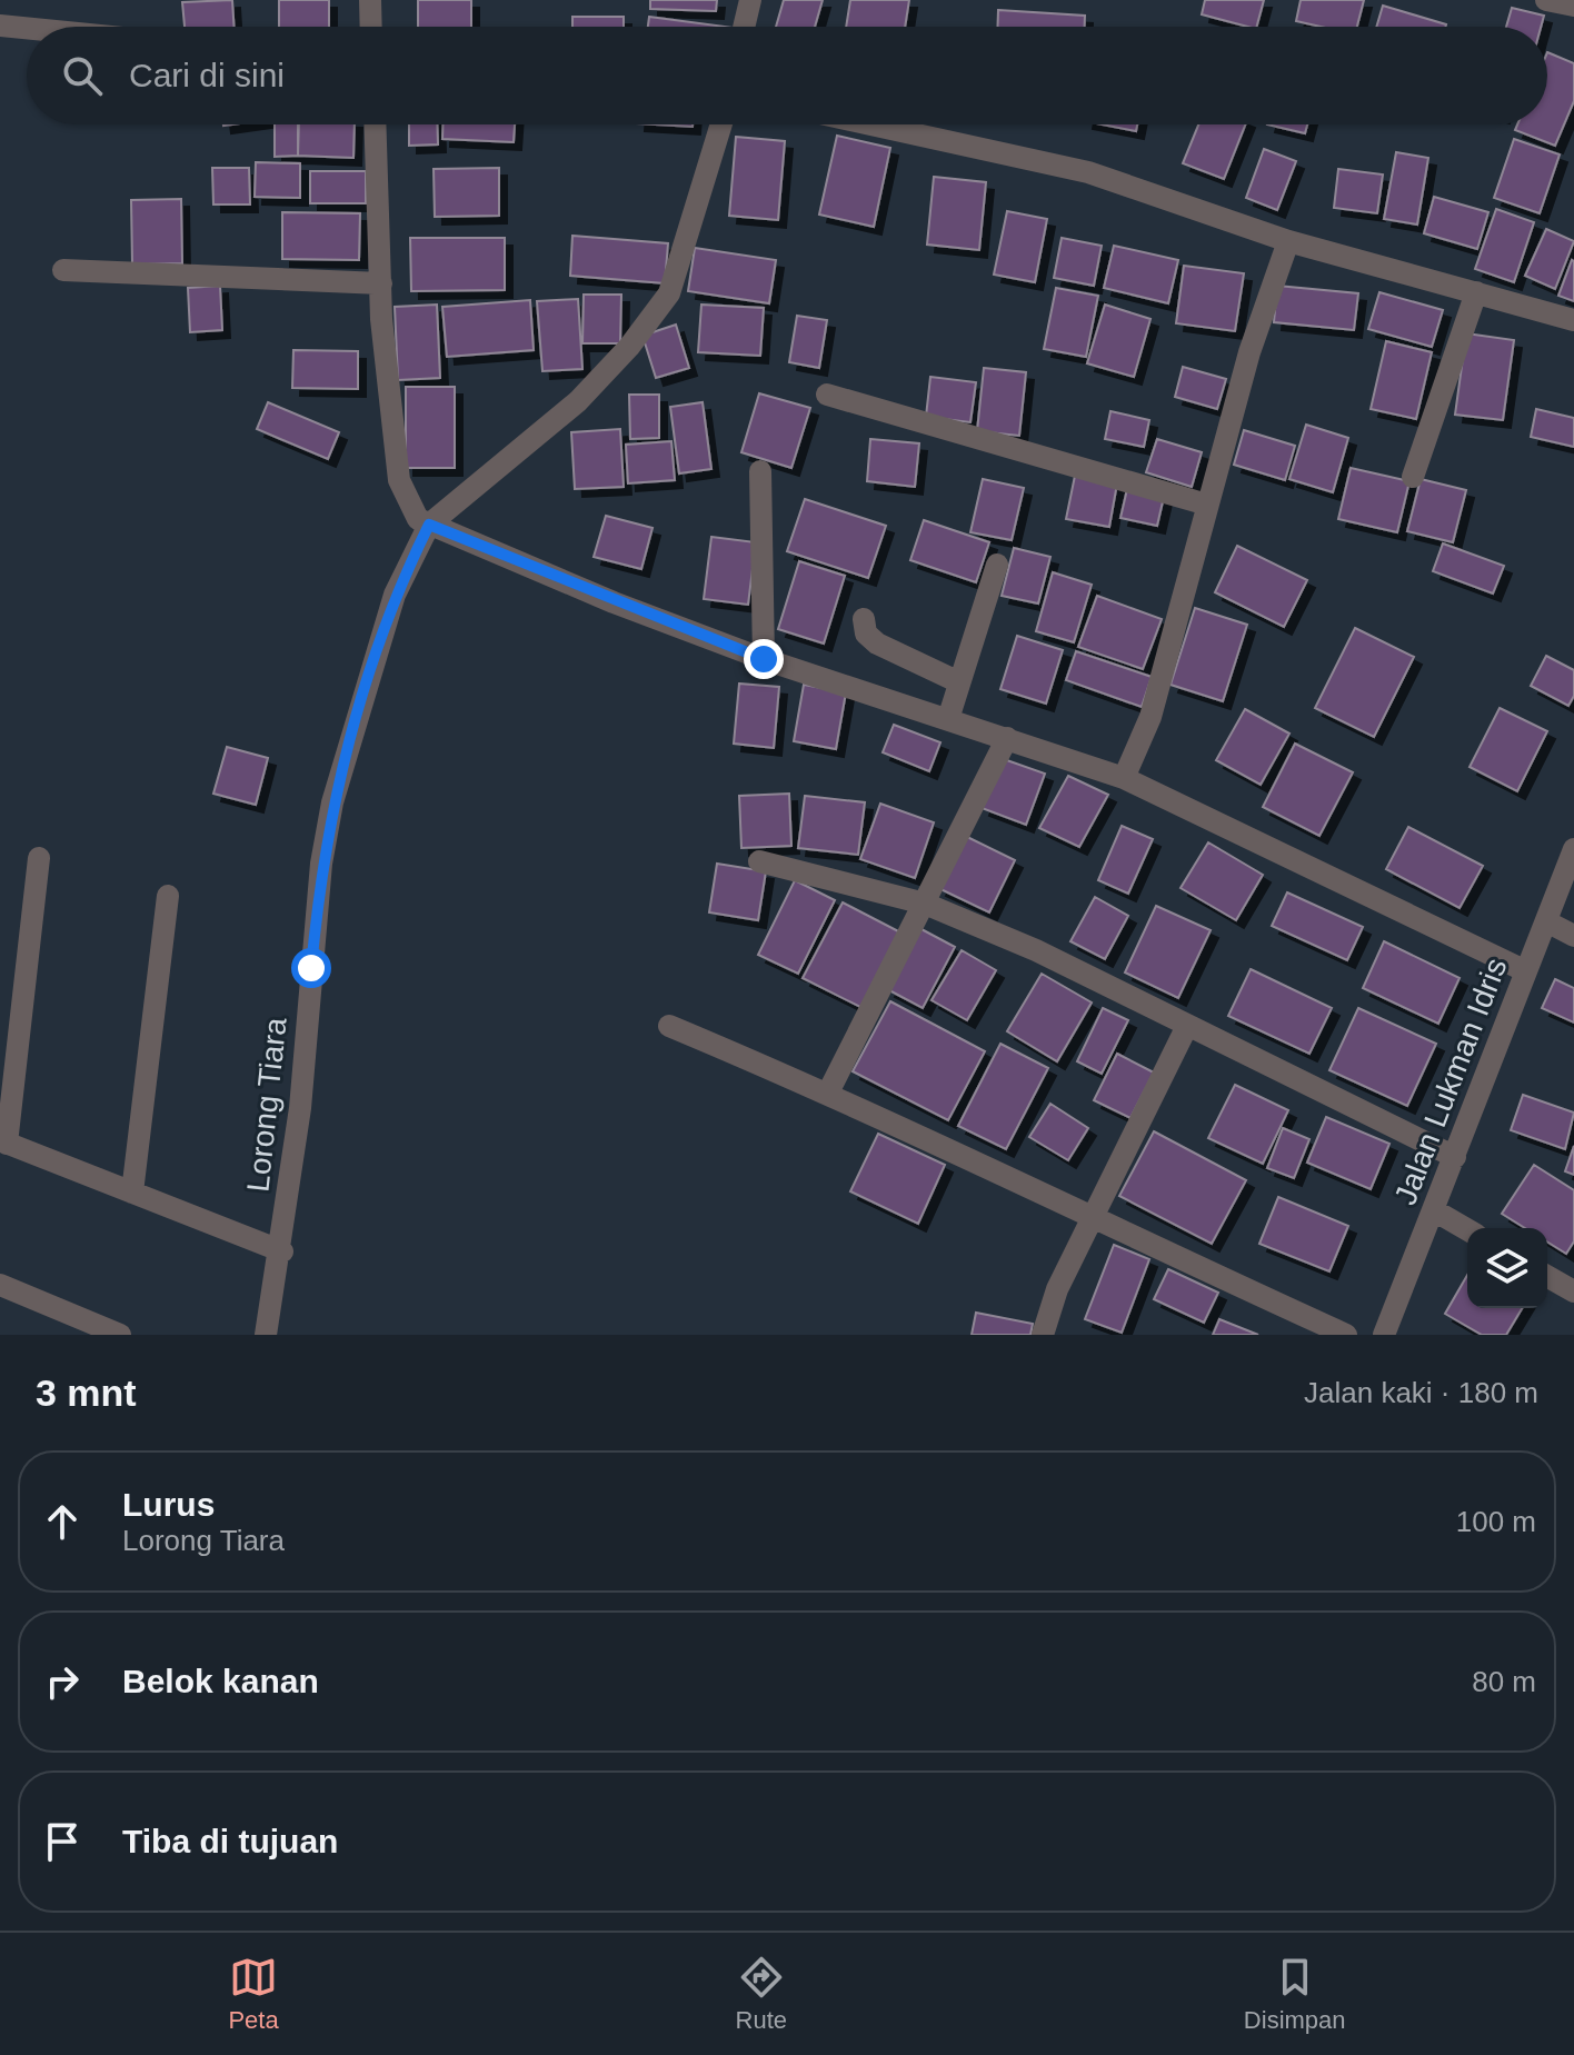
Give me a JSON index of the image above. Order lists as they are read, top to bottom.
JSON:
{
  "streets": {
    "street": ["Jalan Lukman Idris", "Lorong Tiara"]
  },
  "page": {
    "search": "Cari di sini",
    "heading": ["3 mnt", "Jalan kaki · 180 m"],
    "list": [
      ["Lurus", "Lorong Tiara", "100 m"],
      ["Belok kanan", "80 m"],
      "Tiba di tujuan"
    ],
    "nav": ["Peta", "Rute", "Disimpan"]
  }
}
